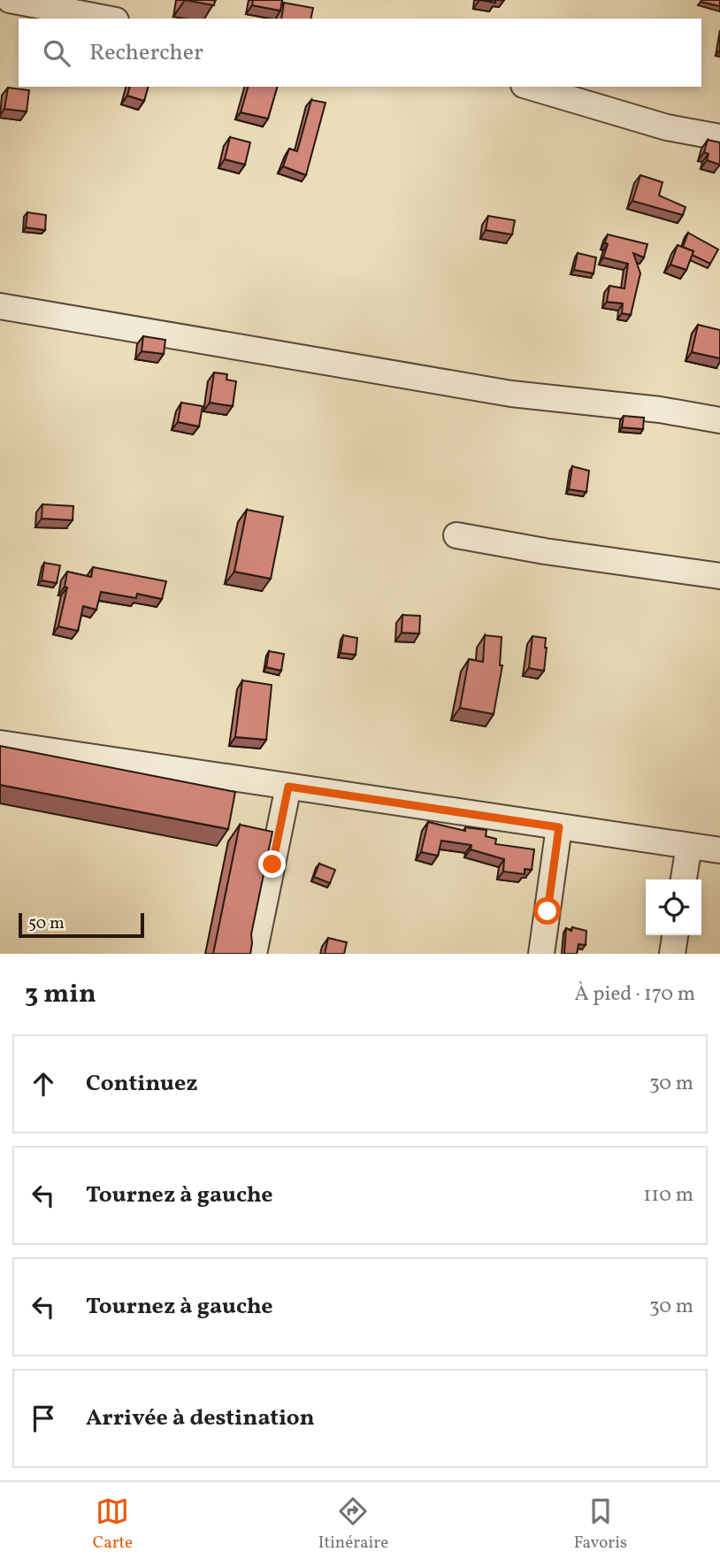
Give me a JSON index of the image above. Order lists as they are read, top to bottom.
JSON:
{
  "scale_bar": "50 m",
  "page": {
    "search": "Rechercher",
    "scale": "50 m",
    "heading": ["3 min", "À pied · 170 m"],
    "list": [
      ["Continuez", "30 m"],
      ["Tournez à gauche", "110 m"],
      ["Tournez à gauche", "30 m"],
      "Arrivée à destination"
    ],
    "nav": ["Carte", "Itinéraire", "Favoris"]
  }
}
